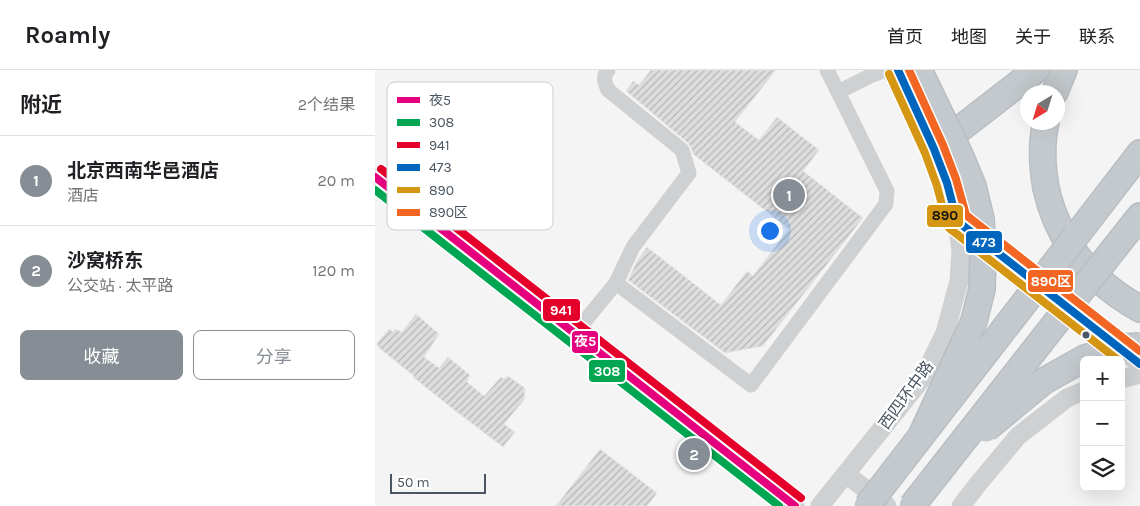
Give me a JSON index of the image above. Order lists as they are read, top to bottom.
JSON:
{
  "streets": {
    "street": ["西四环中路"]
  },
  "lines": [
    "transit line 473",
    "transit line 890区",
    "transit line 890",
    "transit line 941",
    "transit line 夜5",
    "transit line 308"
  ],
  "legend": [
    "夜5",
    "308",
    "941",
    "473",
    "890",
    "890区"
  ],
  "scale_bar": "50 m",
  "north": "bottom left",
  "page": {
    "header": "Roamly",
    "nav": [
      "首页",
      "地图",
      "关于",
      "联系"
    ],
    "heading": ["附近", "2个结果"],
    "list": [
      {
        "mark": "1",
        "name": "北京西南华邑酒店",
        "note": "酒店",
        "value": "20 m"
      },
      {
        "mark": "2",
        "name": "沙窝桥东",
        "note": "公交站 · 太平路",
        "value": "120 m"
      }
    ],
    "pins": ["1", "2"],
    "buttons": ["收藏", "分享"],
    "map_buttons": ["+", "−"],
    "scale": "50 m"
  }
}
